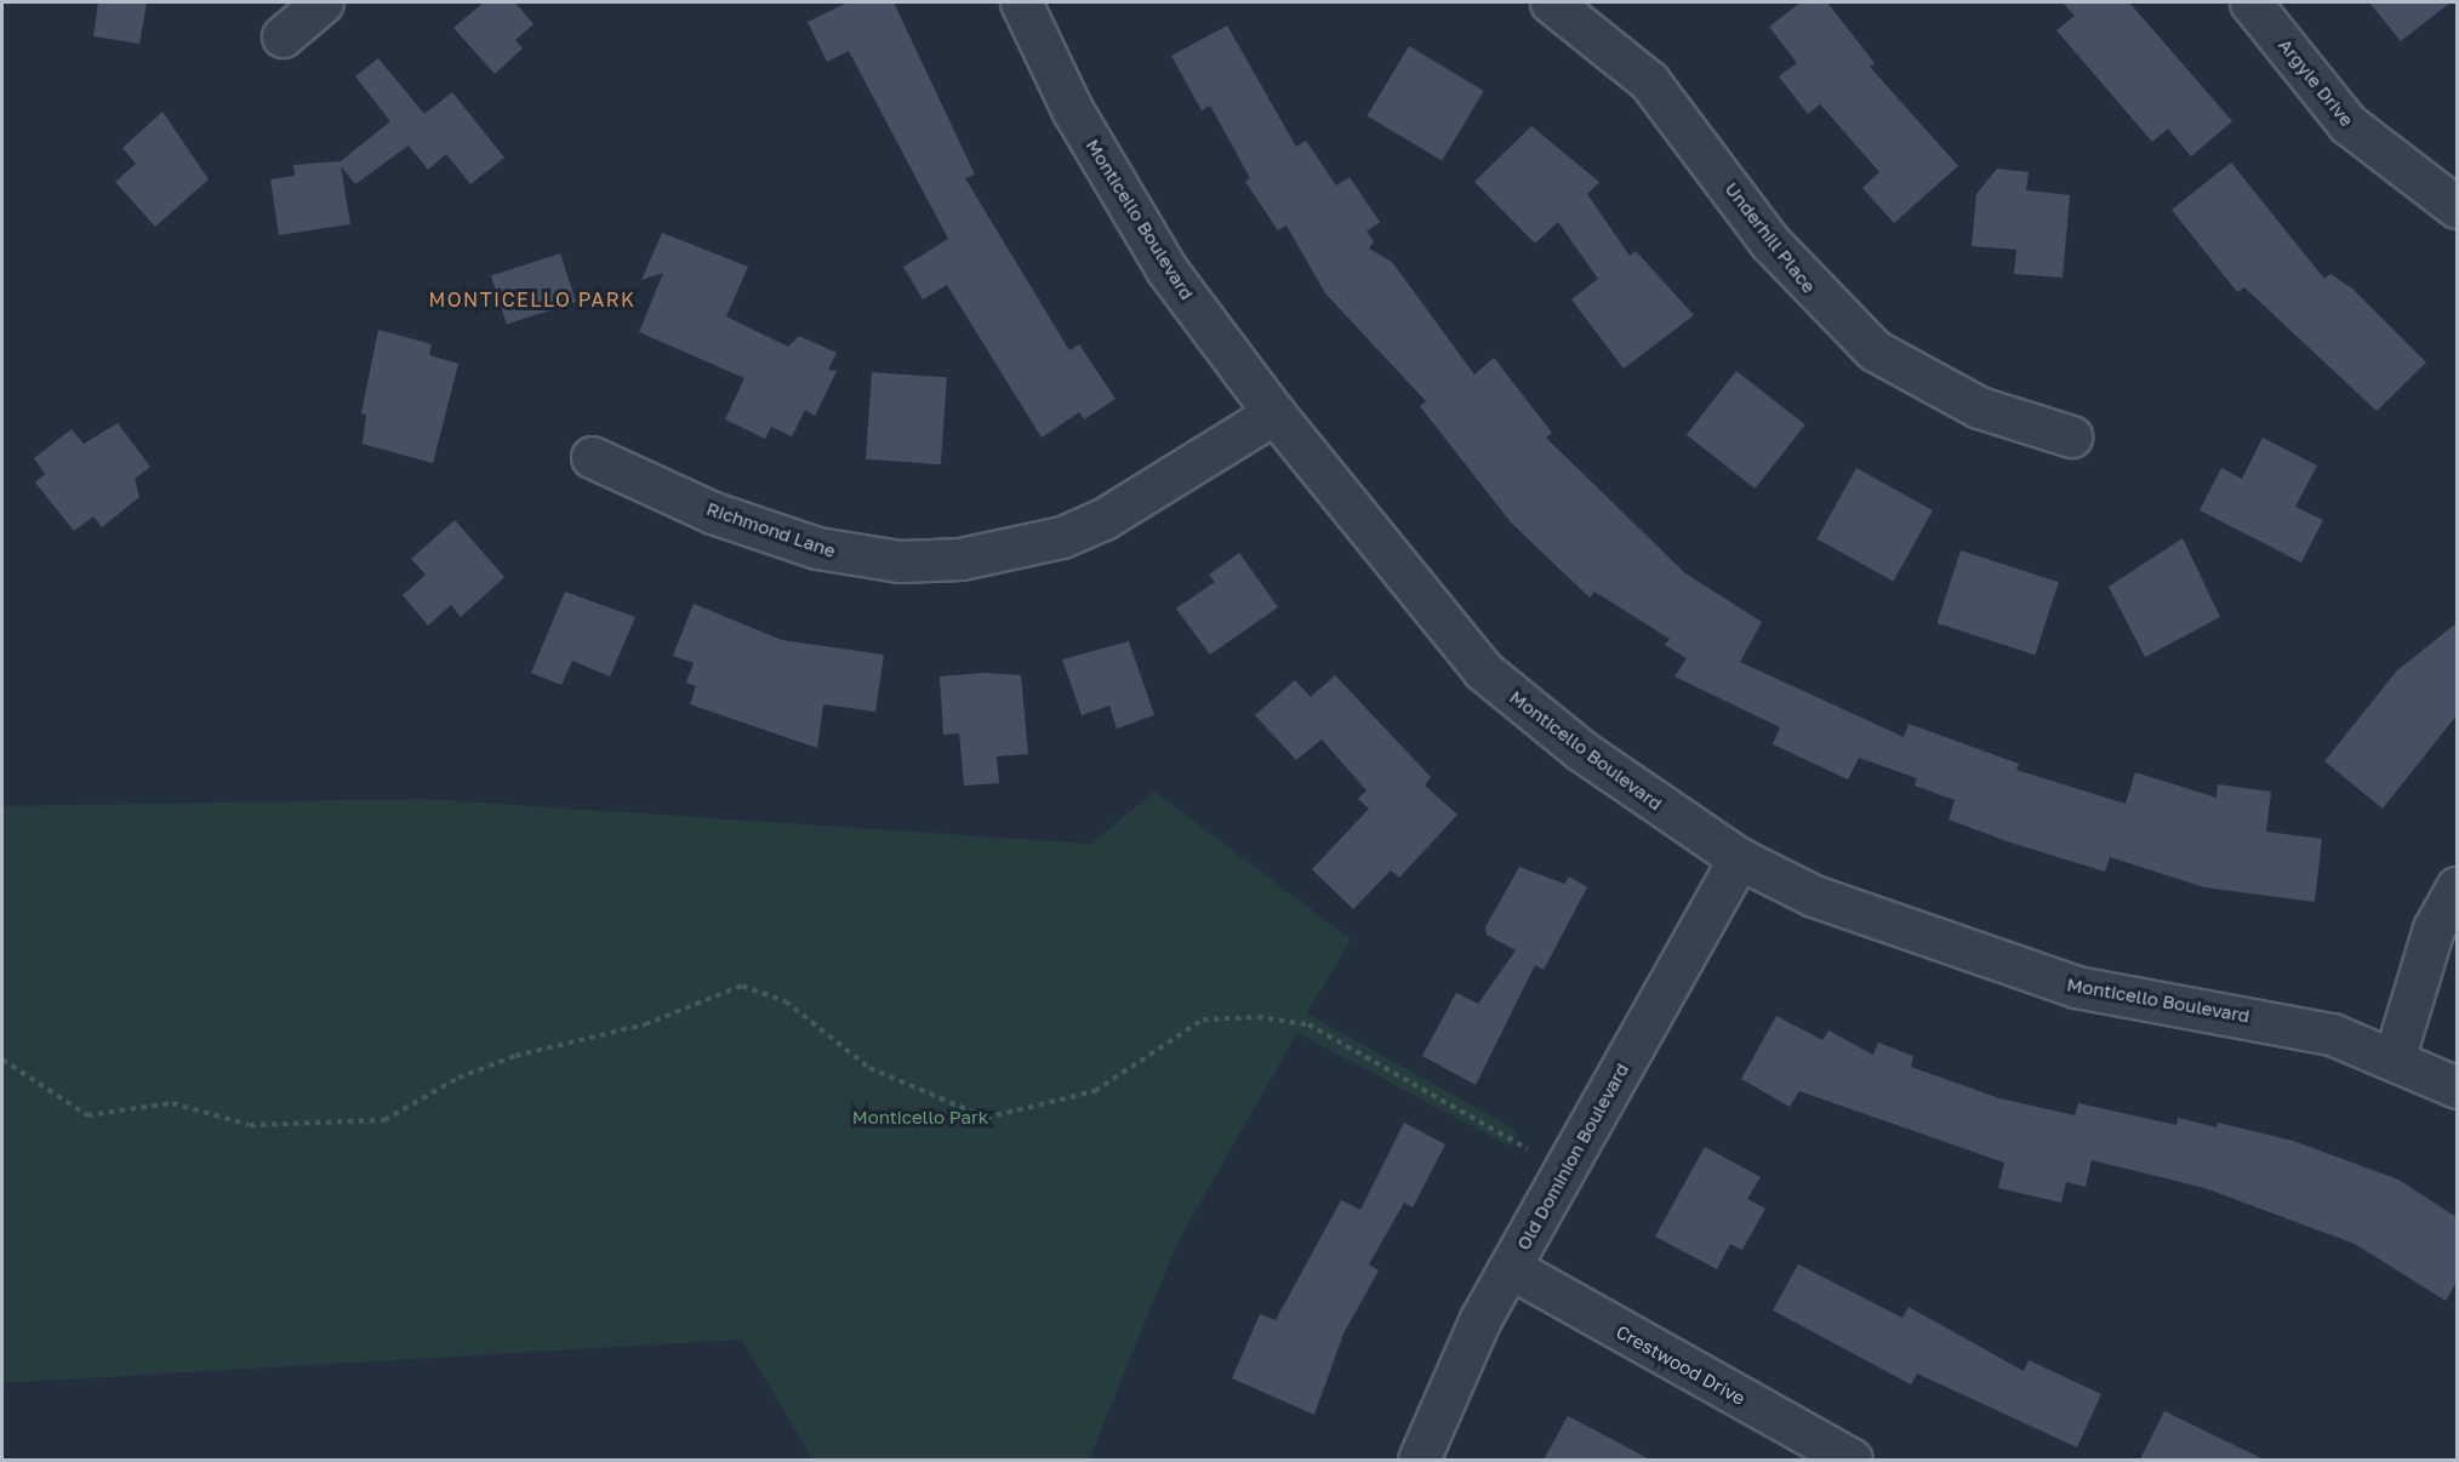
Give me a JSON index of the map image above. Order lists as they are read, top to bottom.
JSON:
{
  "streets": {
    "street": [
      "Argyle Drive",
      "Monticello Boulevard",
      "Underhill Place",
      "Richmond Lane",
      "Old Dominion Boulevard",
      "Crestwood Drive"
    ]
  },
  "crossings": [
    ["Monticello Boulevard", "Richmond Lane"],
    ["Monticello Boulevard", "Old Dominion Boulevard"],
    ["Old Dominion Boulevard", "Crestwood Drive"]
  ],
  "districts": ["MONTICELLO PARK"],
  "parks": ["Monticello Park"]
}
